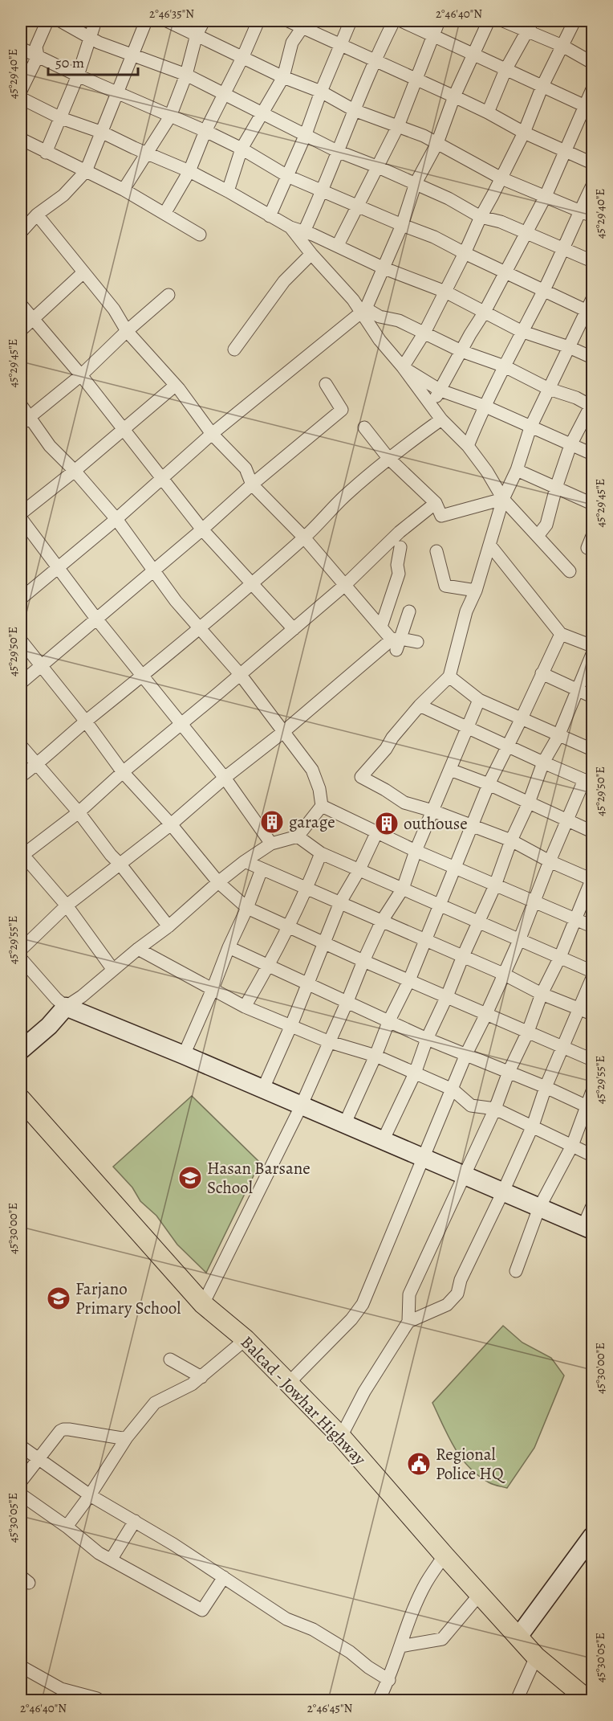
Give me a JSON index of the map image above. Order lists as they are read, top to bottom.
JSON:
{
  "streets": {
    "main road": ["Balcad - Jowhar Highway"]
  },
  "places": {
    "building": ["garage", "outhouse"],
    "school or university": ["Hasan Barsane School", "Farjano Primary School"],
    "public building": ["Regional Police HQ"]
  },
  "scale_bar": "50 m",
  "coordinates": [
    "2°46'35\"N",
    "2°46'40\"N",
    "45°29'40\"E",
    "45°29'45\"E",
    "45°29'50\"E",
    "45°29'55\"E",
    "45°30'00\"E",
    "45°30'05\"E",
    "2°46'45\"N"
  ]
}
